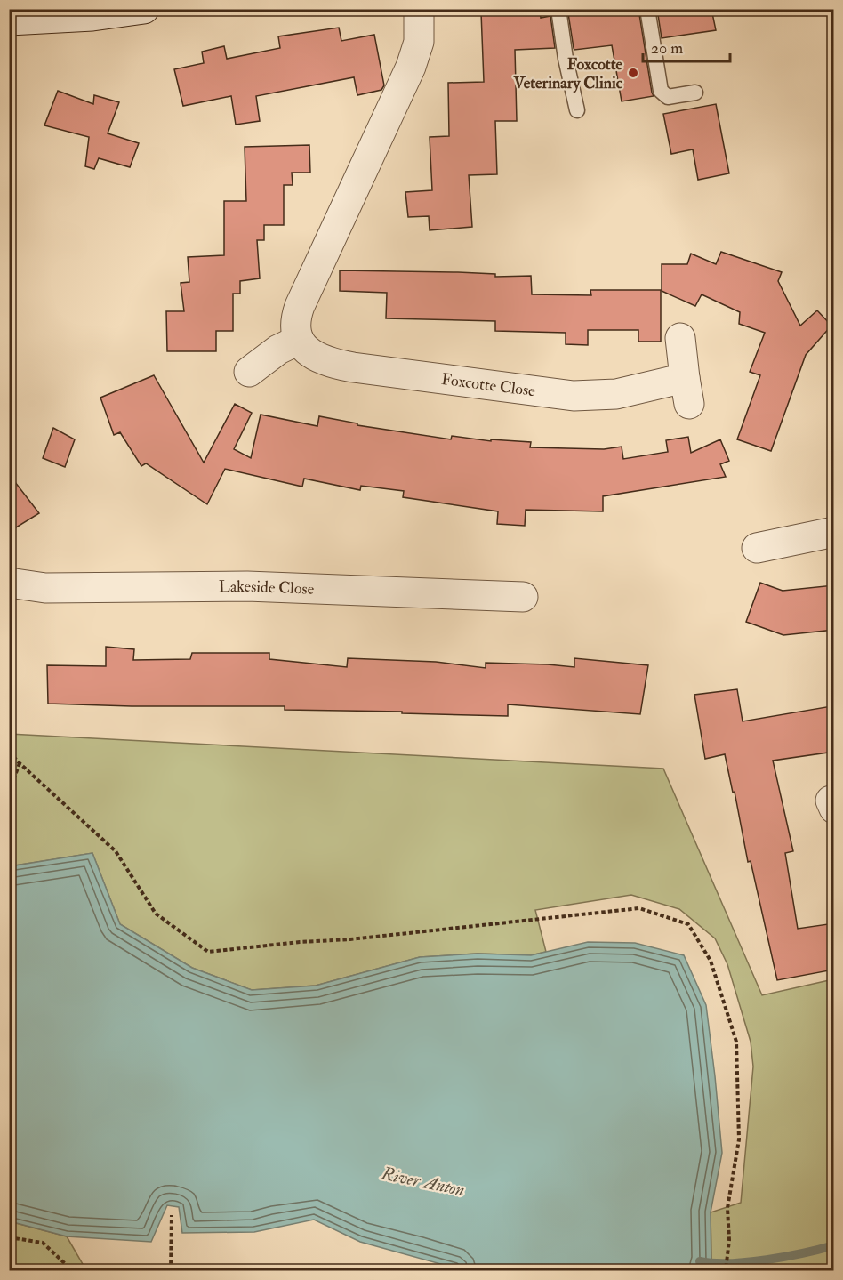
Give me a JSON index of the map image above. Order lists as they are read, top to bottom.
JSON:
{
  "streets": {
    "street": ["Foxcotte Close", "Lakeside Close"]
  },
  "water": ["River Anton"],
  "places": ["Foxcotte Veterinary Clinic"],
  "scale_bar": "20 m"
}
